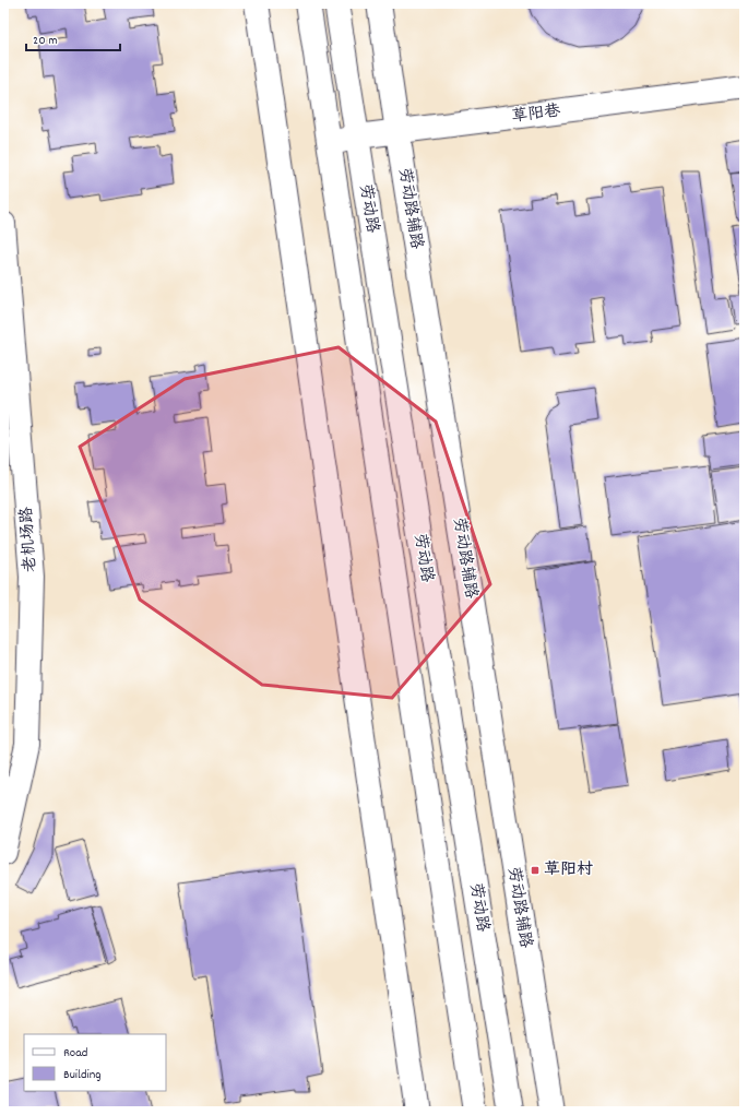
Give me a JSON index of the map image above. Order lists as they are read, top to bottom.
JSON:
{
  "streets": {
    "street": [
      "草阳巷",
      "劳动路",
      "劳动路辅路",
      "老机场路"
    ]
  },
  "crossings": [
    ["草阳巷", "劳动路"],
    ["草阳巷", "劳动路辅路"]
  ],
  "places": {
    "transit": ["草阳村"]
  },
  "legend": ["Road", "Building"],
  "scale_bar": "20 m"
}
